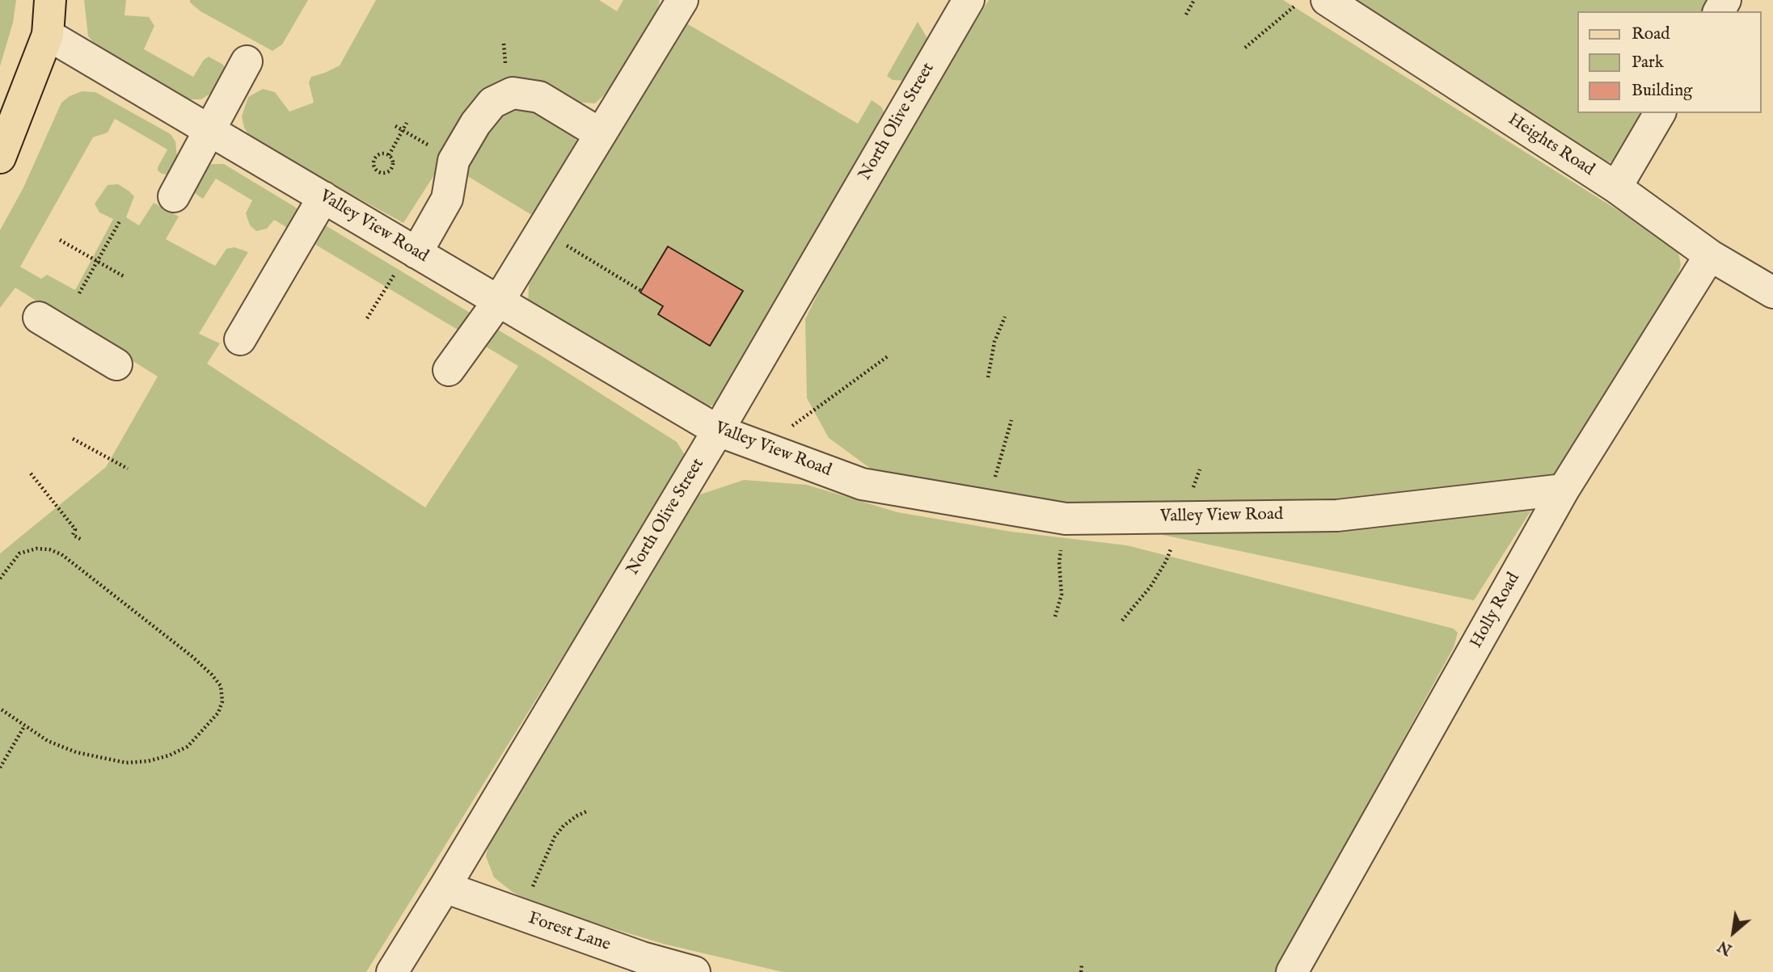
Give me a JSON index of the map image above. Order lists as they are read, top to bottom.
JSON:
{
  "streets": {
    "street": [
      "North Olive Street",
      "Heights Road",
      "Valley View Road",
      "Holly Road",
      "Forest Lane"
    ]
  },
  "crossings": [
    ["North Olive Street", "Valley View Road"],
    ["North Olive Street", "Forest Lane"],
    ["Heights Road", "Holly Road"],
    ["Valley View Road", "Holly Road"]
  ],
  "legend": ["Road", "Park", "Building"],
  "north": "bottom left"
}
